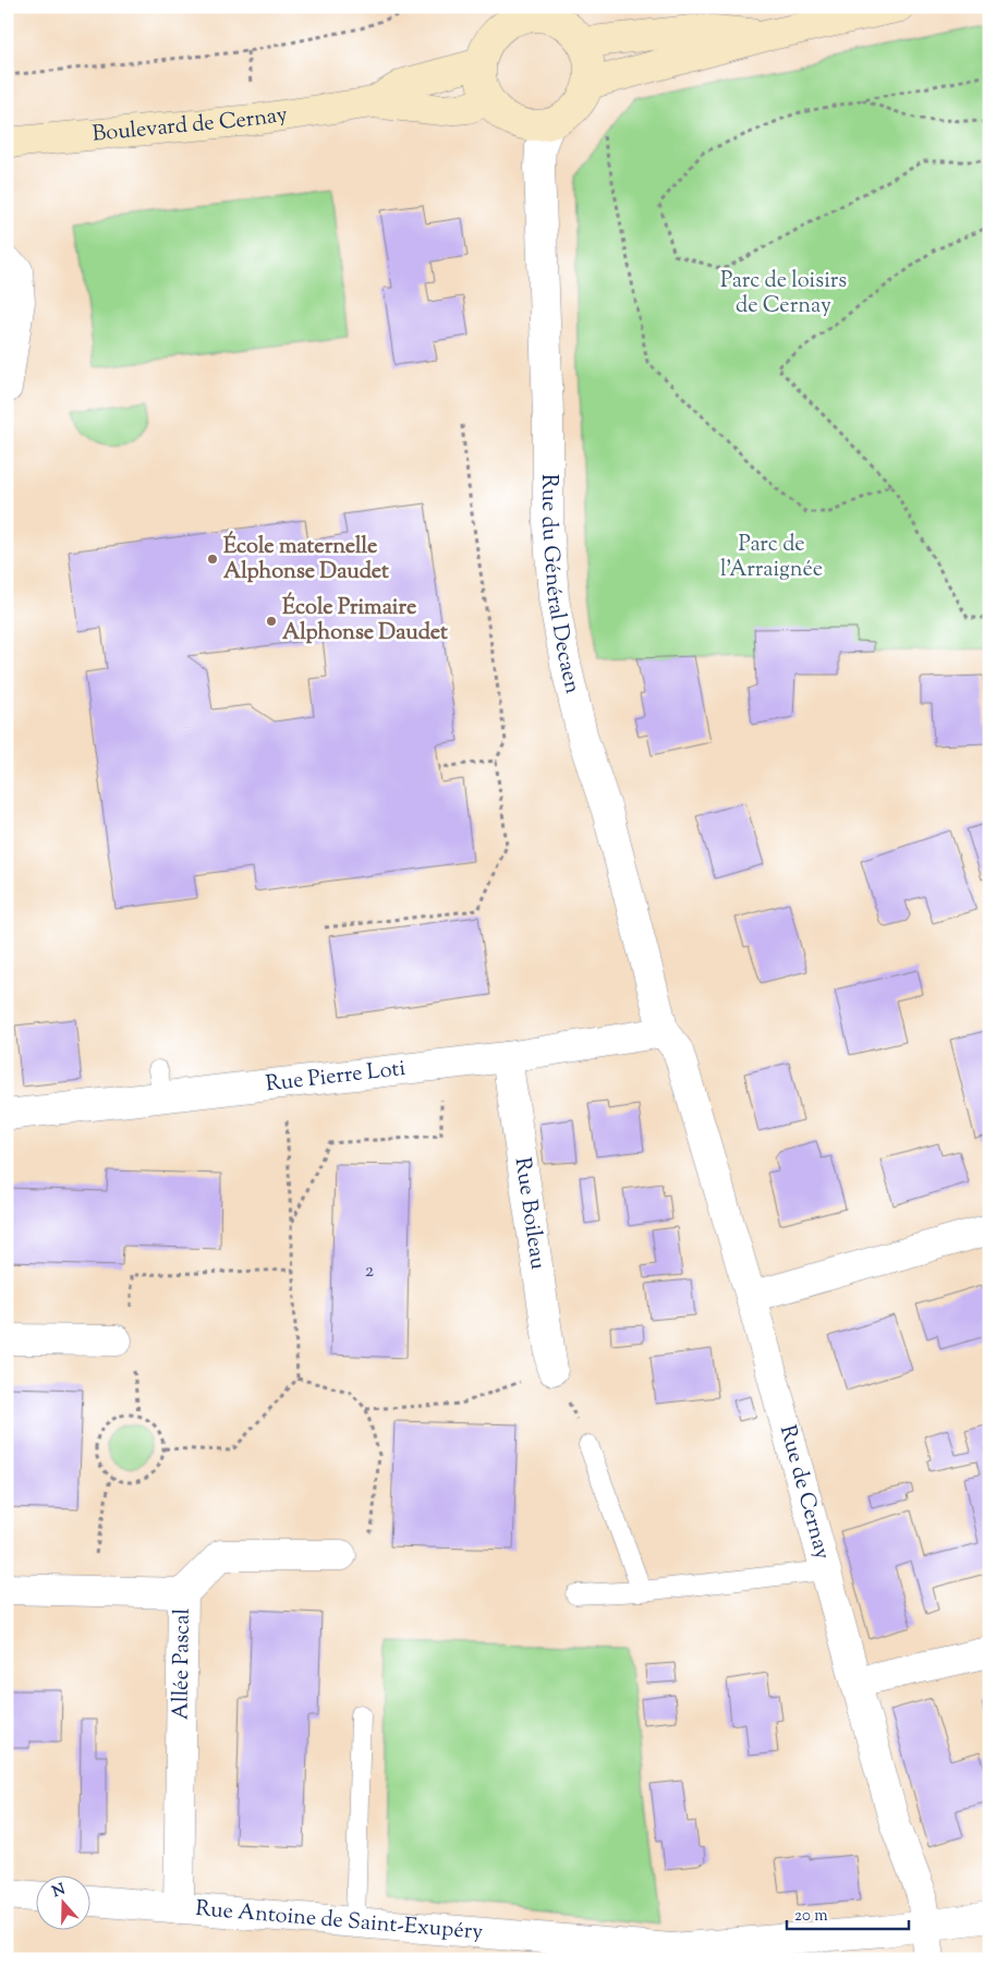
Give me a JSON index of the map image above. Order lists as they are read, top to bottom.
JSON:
{
  "streets": {
    "street": [
      "Boulevard de Cernay",
      "Rue du Général Decaen",
      "Rue Pierre Loti",
      "Rue Boileau",
      "Rue de Cernay",
      "Allée Pascal",
      "Rue Antoine de Saint-Exupéry"
    ]
  },
  "crossings": [
    ["Boulevard de Cernay", "Rue du Général Decaen"],
    ["Rue du Général Decaen", "Rue Pierre Loti"],
    ["Rue du Général Decaen", "Rue de Cernay"],
    ["Rue Pierre Loti", "Rue Boileau"],
    ["Rue Pierre Loti", "Rue de Cernay"],
    ["Rue de Cernay", "Rue Antoine de Saint-Exupéry"],
    ["Allée Pascal", "Rue Antoine de Saint-Exupéry"]
  ],
  "parks": ["Parc de loisirs de Cernay", "Parc de l'Arraignée"],
  "places": ["École maternelle Alphonse Daudet", "École Primaire Alphonse Daudet"],
  "house_numbers": ["2"],
  "scale_bar": "20 m",
  "north": "top"
}
